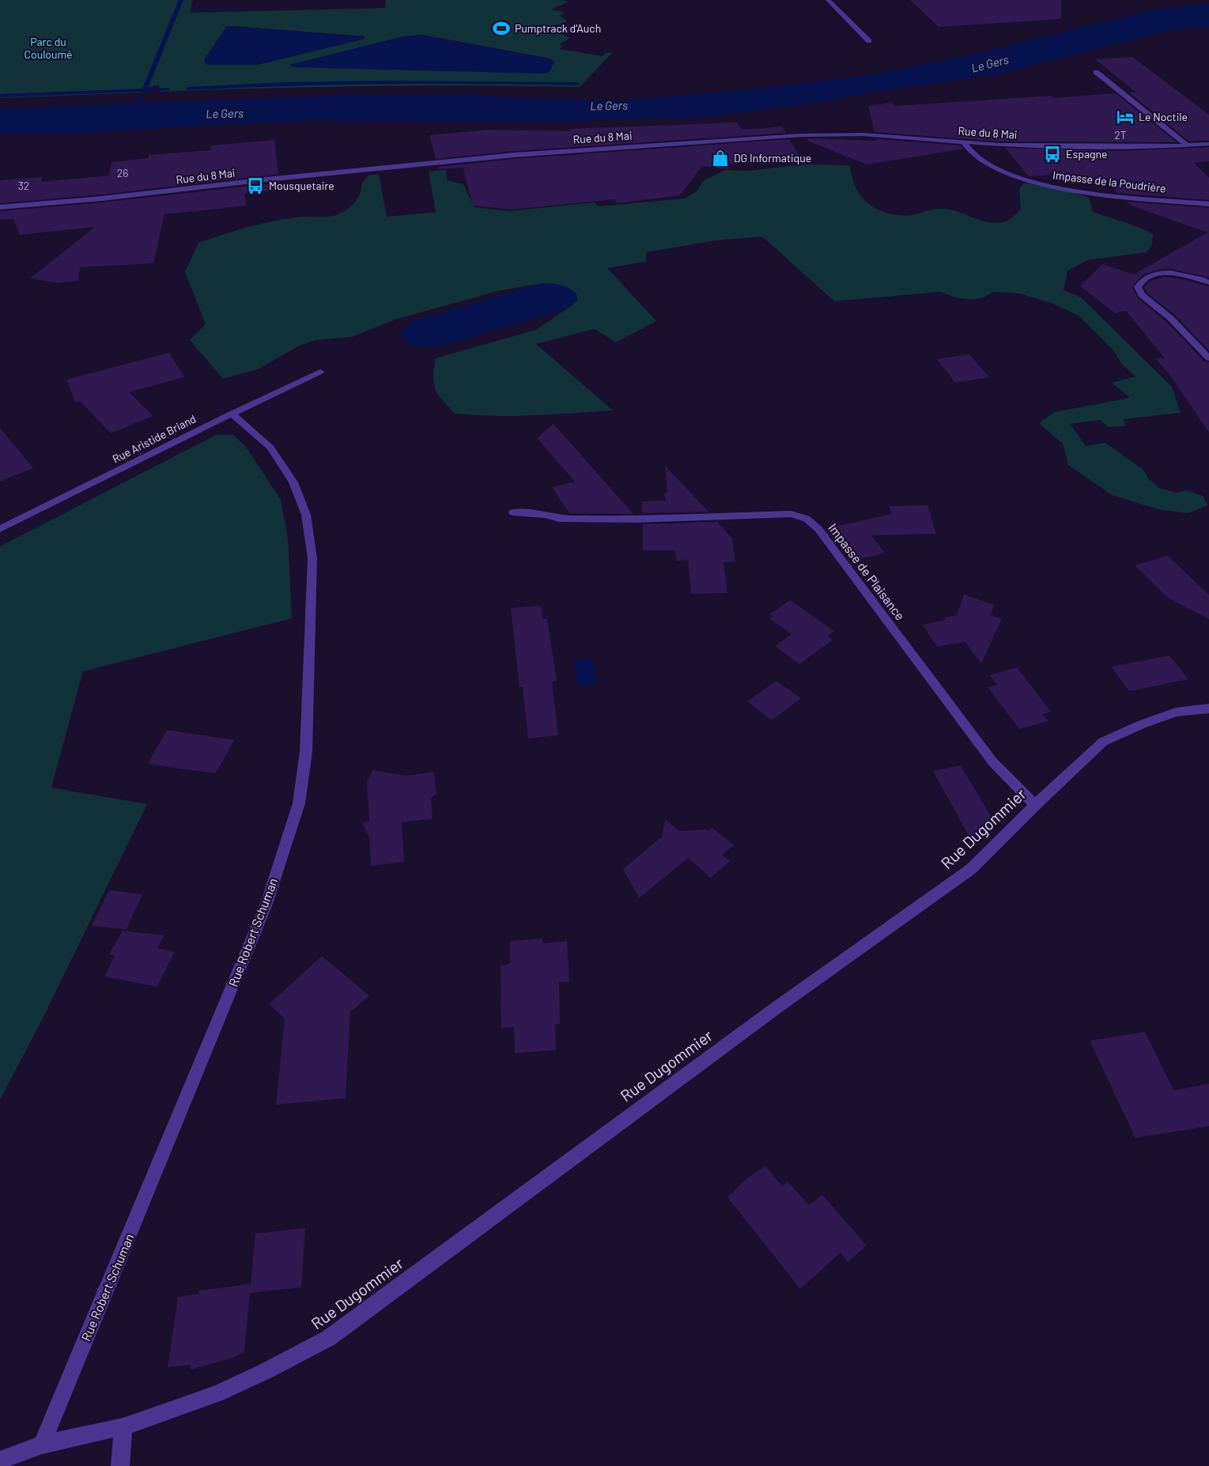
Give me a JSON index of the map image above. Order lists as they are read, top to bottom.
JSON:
{
  "streets": {
    "street": [
      "Rue du 8 Mai",
      "Impasse de la Poudrière",
      "Rue Aristide Briand",
      "Impasse de Plaisance",
      "Rue Dugommier",
      "Rue Robert Schuman"
    ]
  },
  "crossings": [
    ["Rue du 8 Mai", "Impasse de la Poudrière"],
    ["Rue Aristide Briand", "Rue Robert Schuman"],
    ["Impasse de Plaisance", "Rue Dugommier"],
    ["Rue Dugommier", "Rue Robert Schuman"]
  ],
  "water": ["Le Gers"],
  "parks": ["Parc du Couloumé"],
  "places": {
    "sports": ["Pumptrack d’Auch"],
    "hotel": ["Le Noctile"],
    "bus stop": ["Espagne", "Mousquetaire"],
    "shop": ["DG Informatique"]
  },
  "house_numbers": ["2T", "26", "32"]
}
